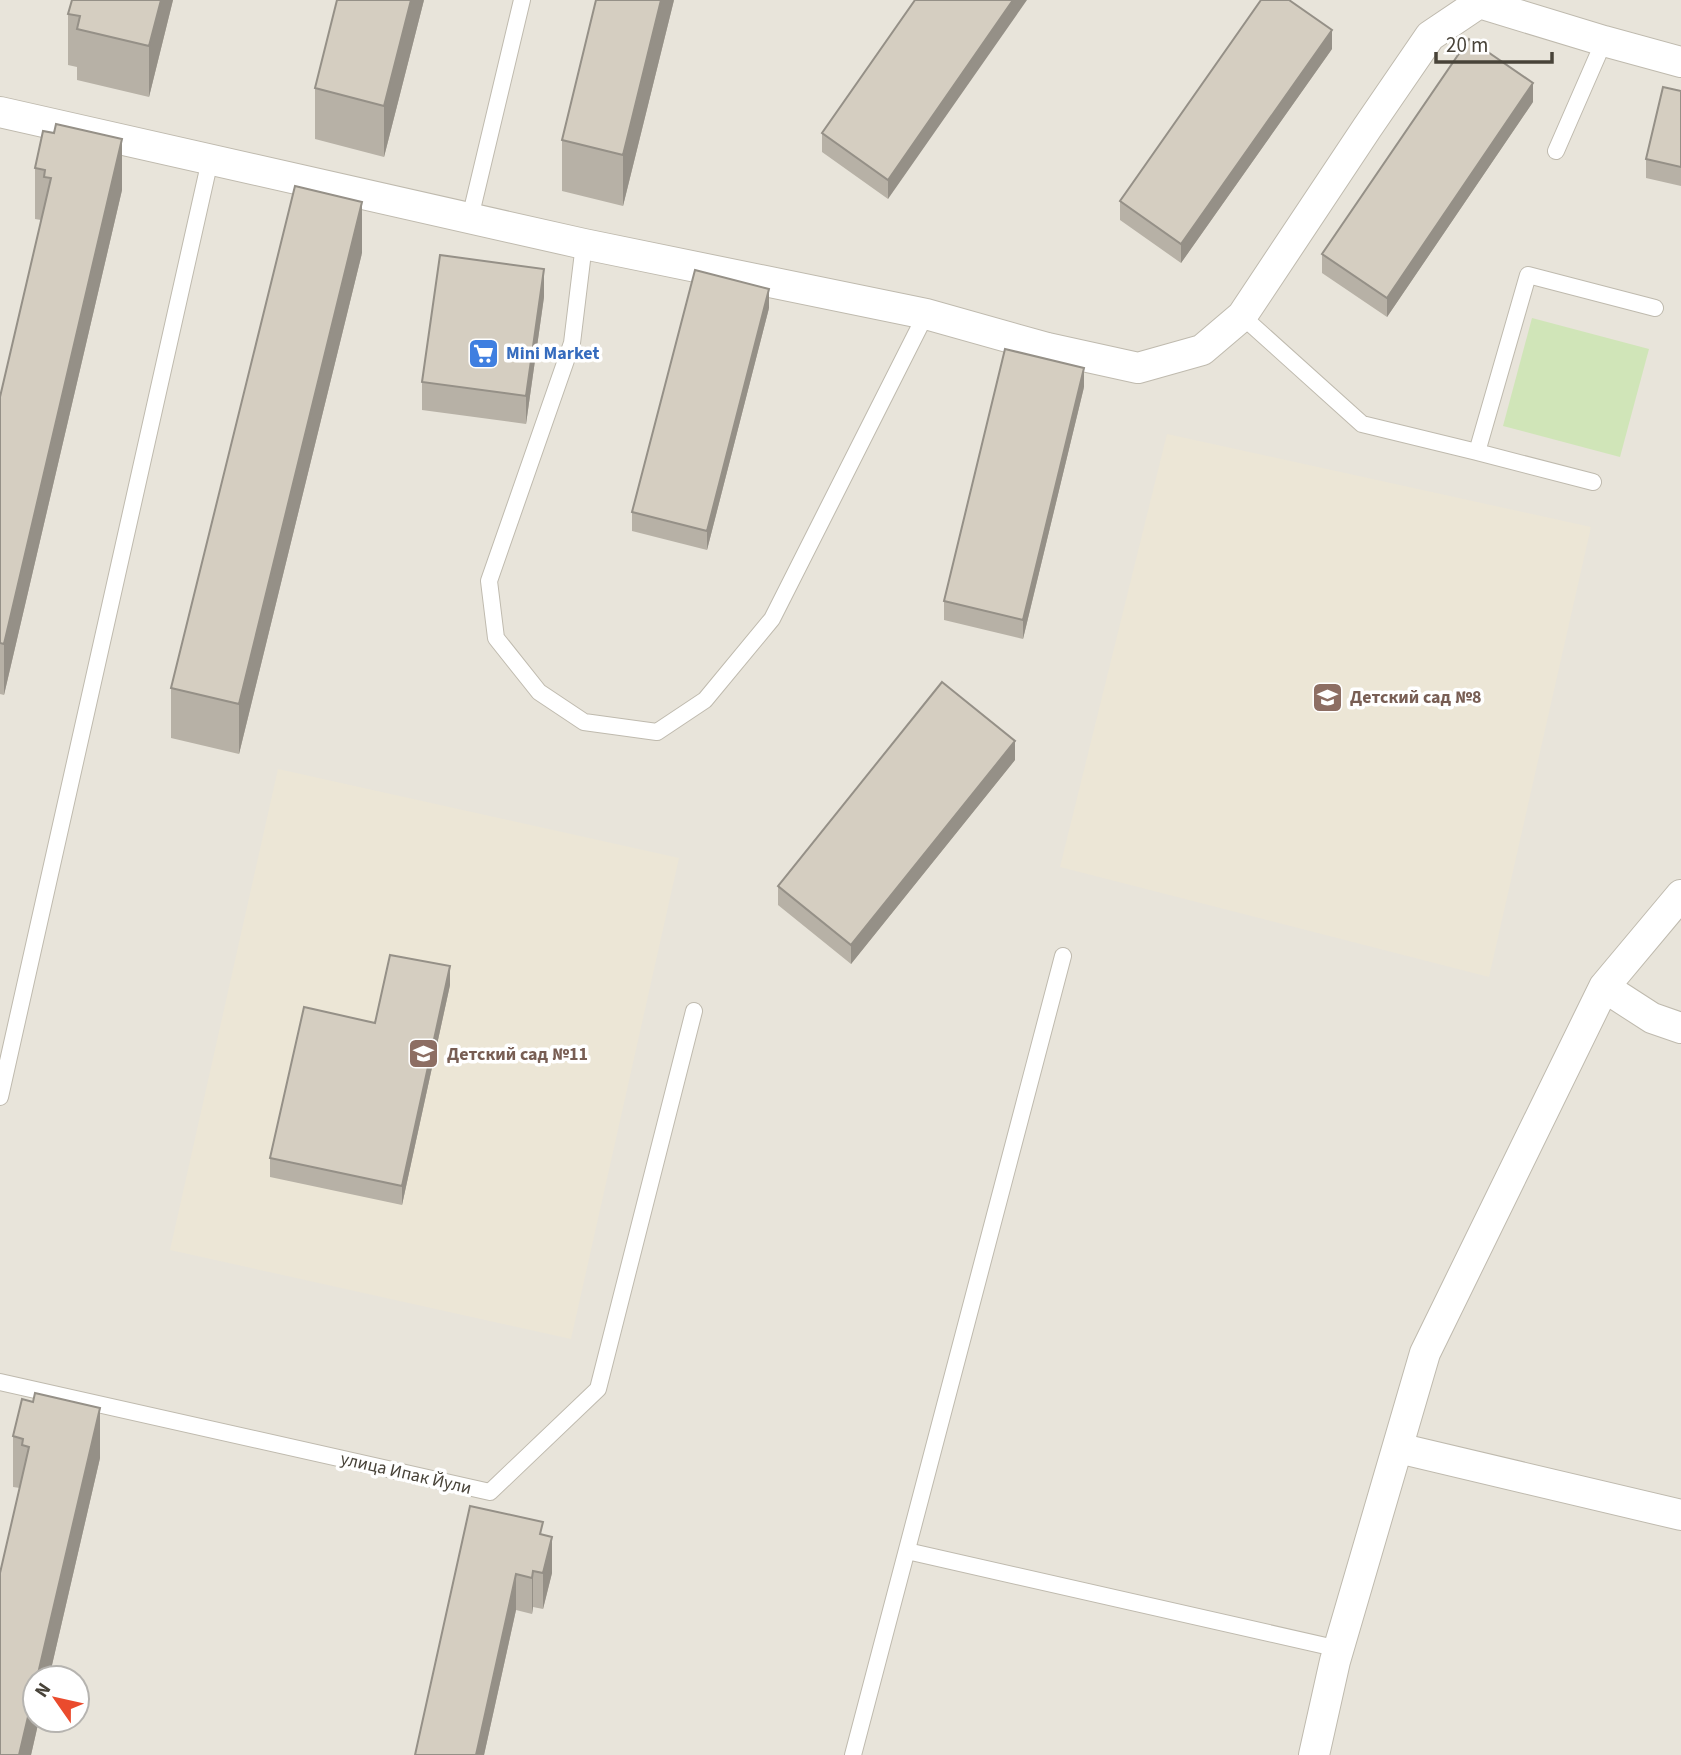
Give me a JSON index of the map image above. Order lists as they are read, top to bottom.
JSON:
{
  "streets": {
    "lane": ["улица Ипак Йули"]
  },
  "places": {
    "supermarket": ["Mini Market"],
    "school or university": ["Детский сад №8", "Детский сад №11"]
  },
  "scale_bar": "20 m",
  "north": "top left"
}
